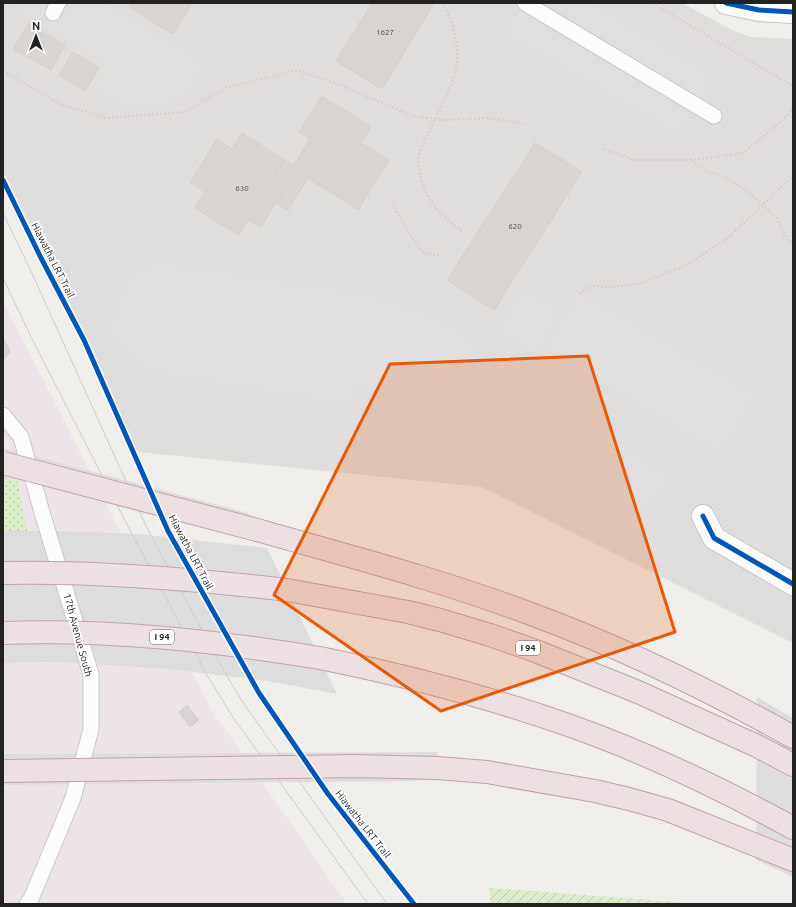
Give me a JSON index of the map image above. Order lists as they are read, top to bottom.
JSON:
{
  "streets": {
    "highway": ["I 94"],
    "lane": ["17th Avenue South"],
    "cycle path": ["Hiawatha LRT Trail"]
  },
  "house_numbers": ["1627", "630", "620"],
  "north": "top"
}
